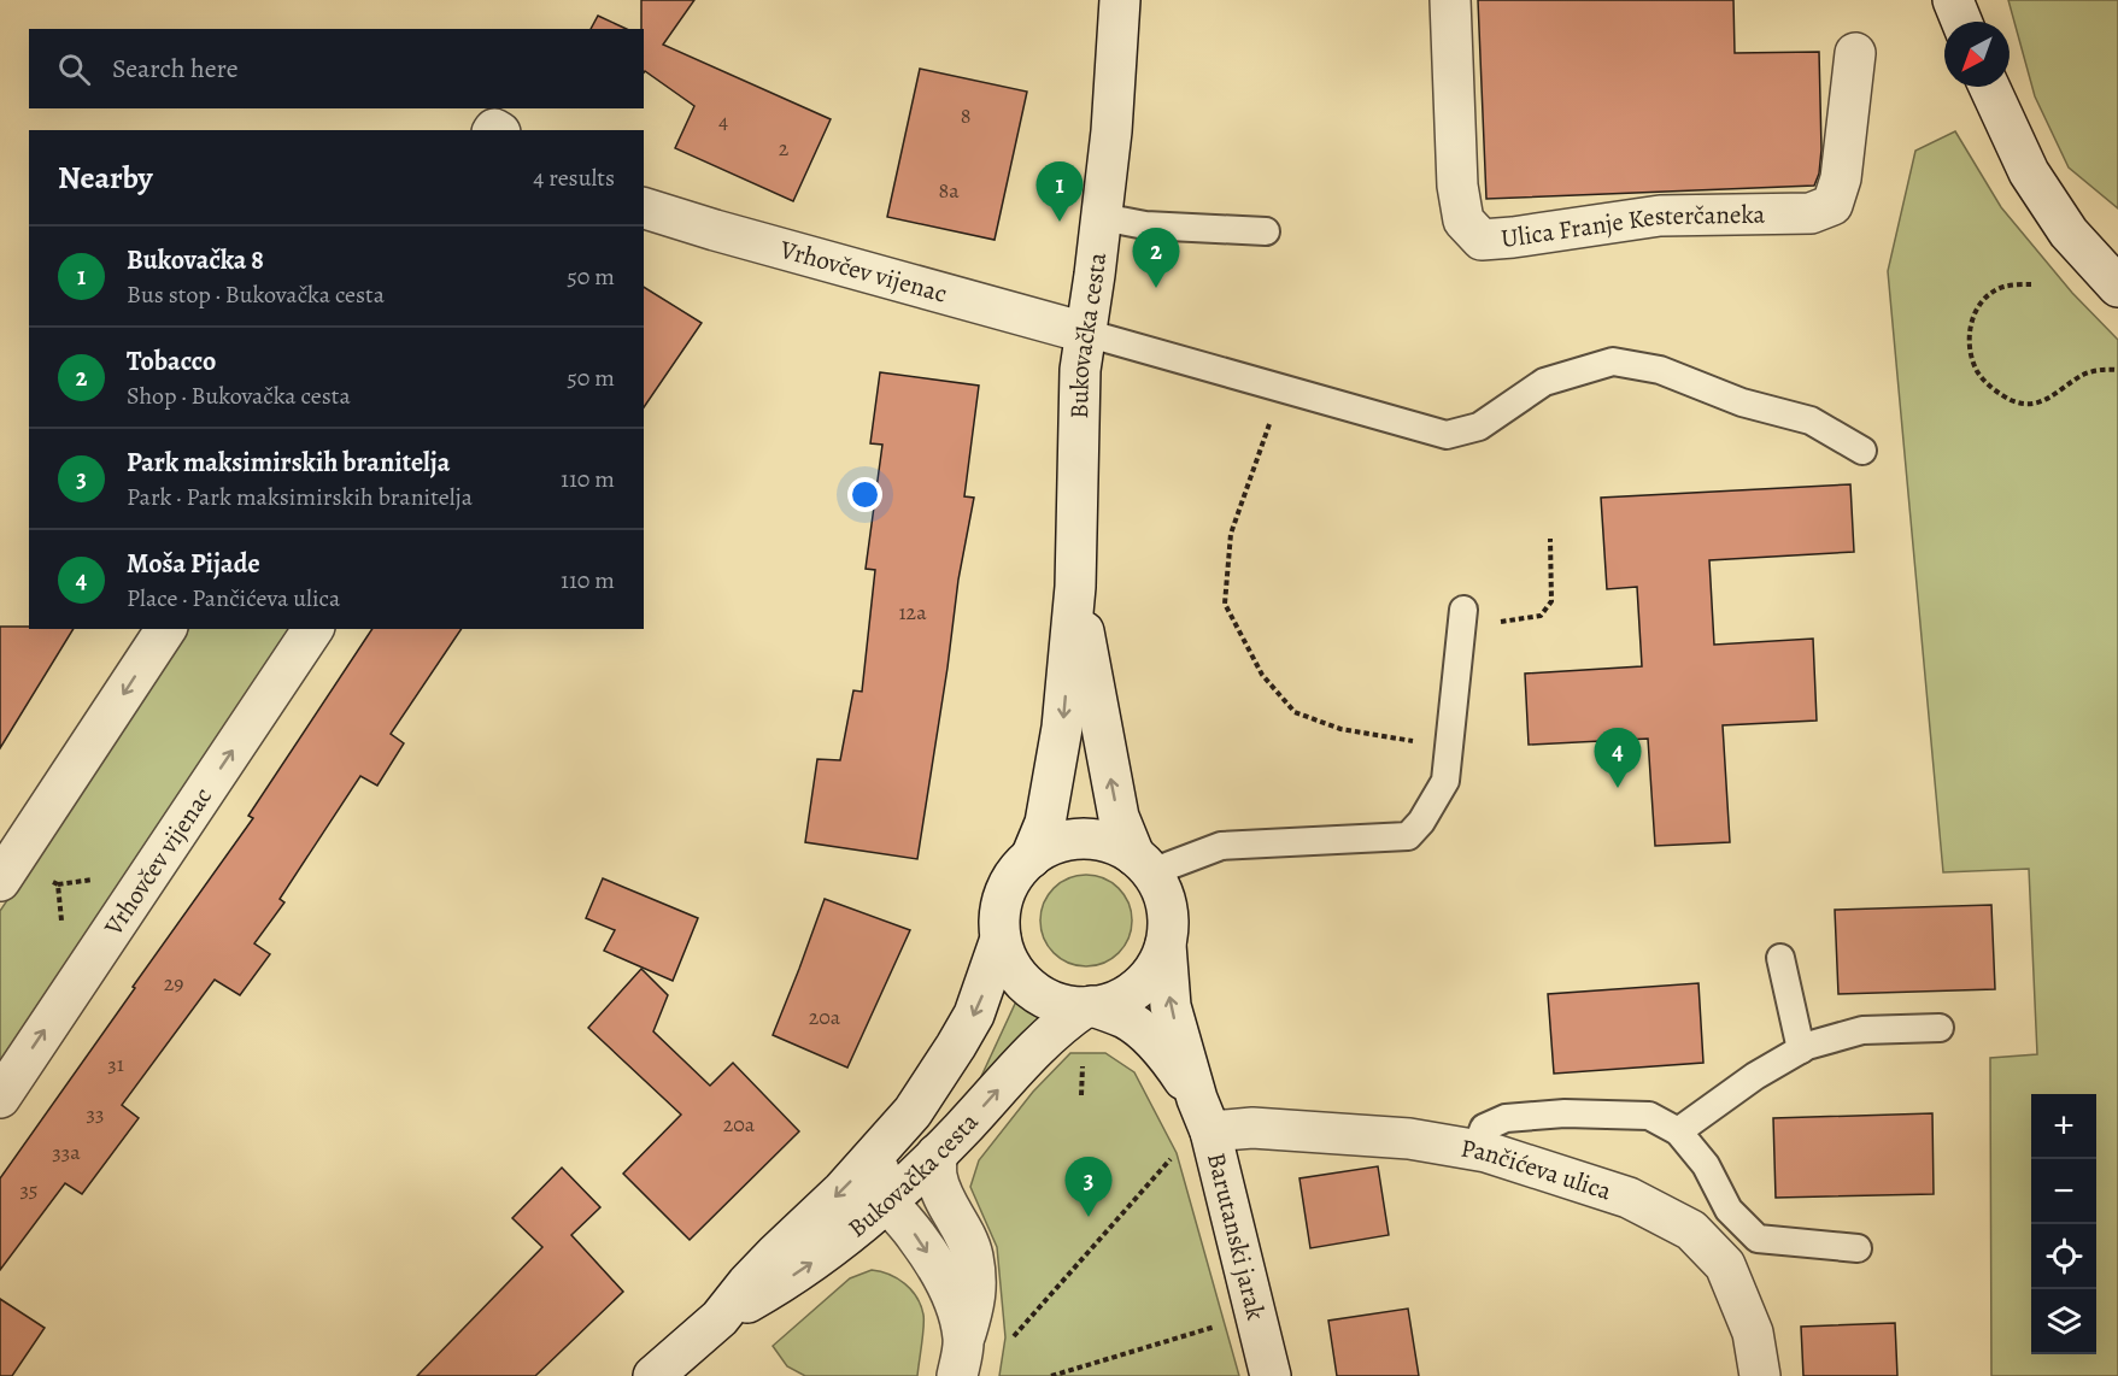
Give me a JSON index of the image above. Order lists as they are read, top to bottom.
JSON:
{
  "streets": {
    "street": [
      "Ulica Franje Kesterčaneka",
      "Vrhovčev vijenac",
      "Bukovačka cesta",
      "Pančićeva ulica",
      "Barutanski jarak"
    ]
  },
  "crossings": [
    ["Vrhovčev vijenac", "Bukovačka cesta"],
    ["Bukovačka cesta", "Barutanski jarak"],
    ["Pančićeva ulica", "Barutanski jarak"]
  ],
  "house_numbers": [
    "8",
    "4",
    "2",
    "8a",
    "12a",
    "29",
    "20a",
    "31",
    "33",
    "20a",
    "33a",
    "35"
  ],
  "north": "bottom left",
  "page": {
    "search": "Search here",
    "heading": ["Nearby", "4 results"],
    "pins": [
      "1",
      "2",
      "4",
      "3"
    ],
    "list": [
      {
        "mark": "1",
        "name": "Bukovačka 8",
        "note": "Bus stop · Bukovačka cesta",
        "value": "50 m"
      },
      {
        "mark": "2",
        "name": "Tobacco",
        "note": "Shop · Bukovačka cesta",
        "value": "50 m"
      },
      {
        "mark": "3",
        "name": "Park maksimirskih branitelja",
        "note": "Park · Park maksimirskih branitelja",
        "value": "110 m"
      },
      {
        "mark": "4",
        "name": "Moša Pijade",
        "note": "Place · Pančićeva ulica",
        "value": "110 m"
      }
    ],
    "map_buttons": ["+", "−"]
  }
}
